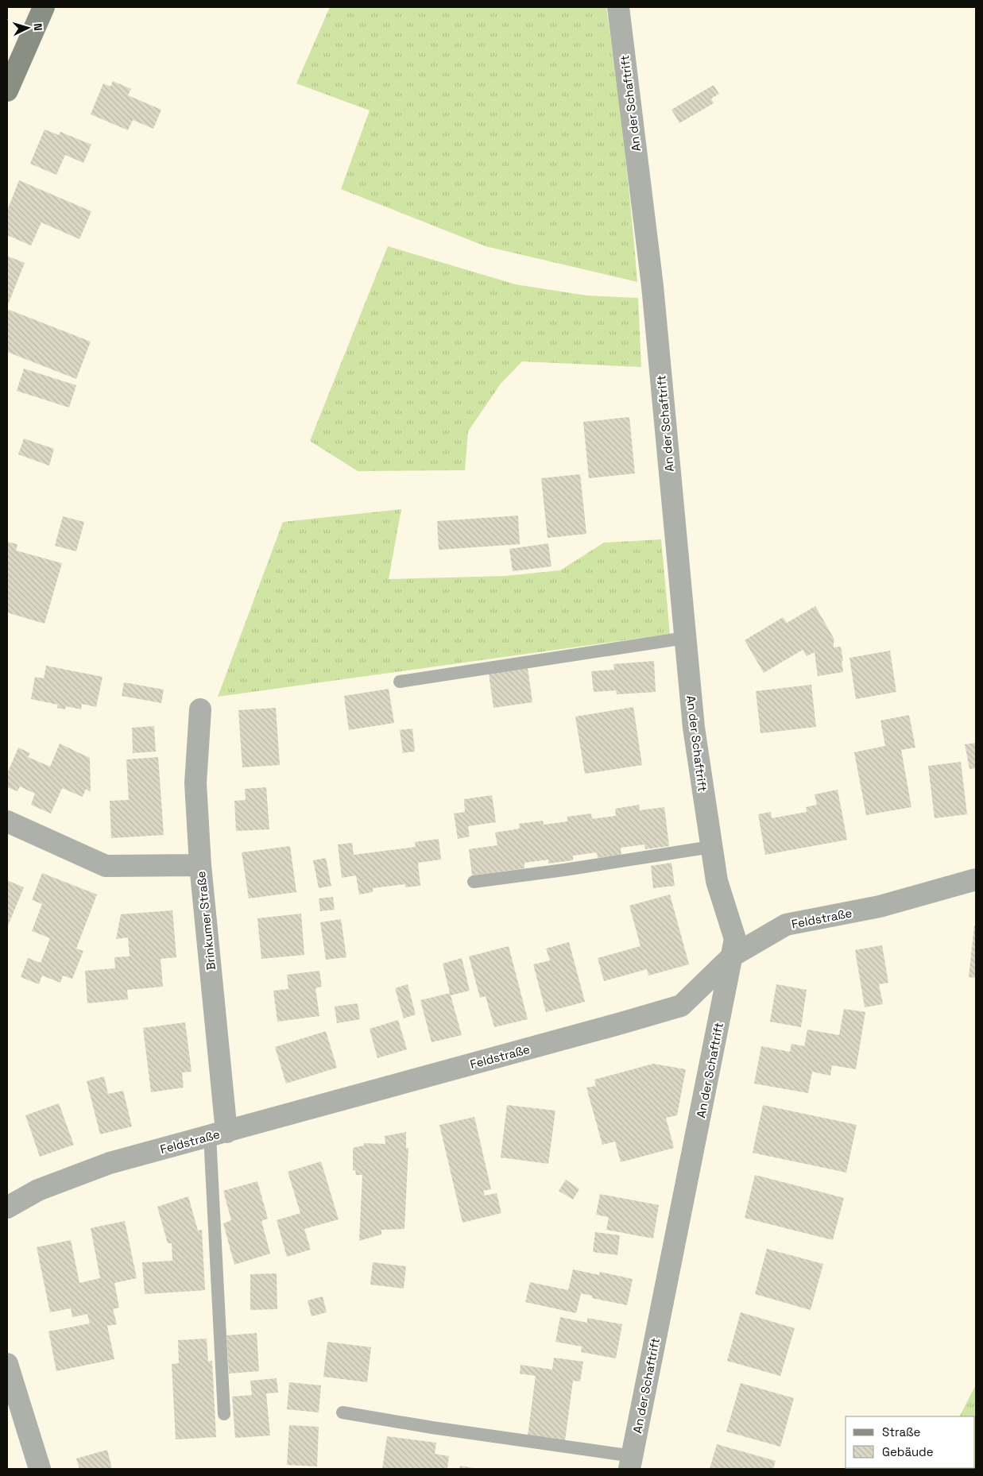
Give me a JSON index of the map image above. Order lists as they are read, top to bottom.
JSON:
{
  "streets": {
    "street": ["An der Schaftrift", "Feldstraße", "Brinkumer Straße"]
  },
  "crossings": [
    ["An der Schaftrift", "Feldstraße"],
    ["Feldstraße", "Brinkumer Straße"]
  ],
  "legend": ["Straße", "Gebäude"],
  "north": "right"
}
